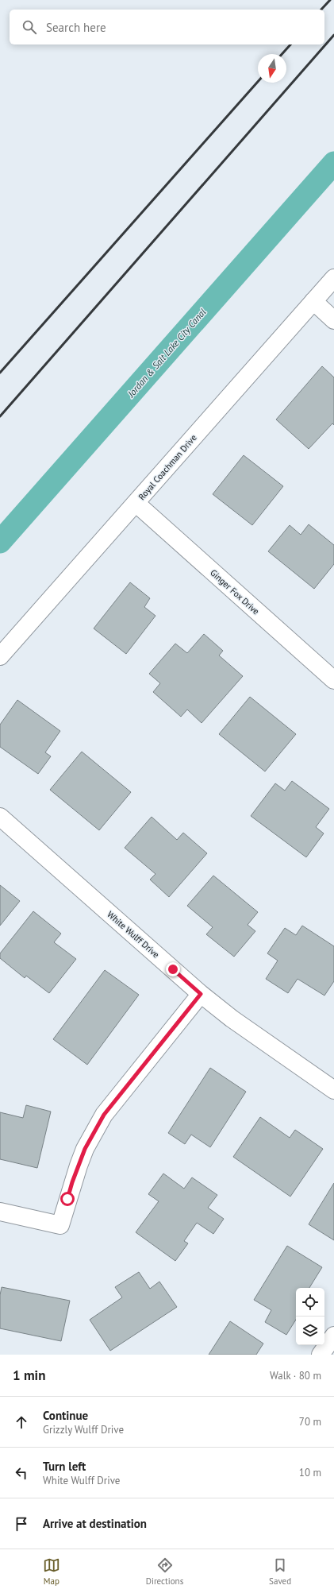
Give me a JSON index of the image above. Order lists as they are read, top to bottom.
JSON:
{
  "streets": {
    "street": ["Royal Coachman Drive", "Ginger Fox Drive", "White Wulff Drive"]
  },
  "crossings": [
    ["Royal Coachman Drive", "Ginger Fox Drive"]
  ],
  "water": ["Jordan & Salt Lake City Canal"],
  "north": "bottom",
  "page": {
    "search": "Search here",
    "heading": ["1 min", "Walk · 80 m"],
    "list": [
      ["Continue", "Grizzly Wulff Drive", "70 m"],
      ["Turn left", "White Wulff Drive", "10 m"],
      "Arrive at destination"
    ],
    "nav": ["Map", "Directions", "Saved"]
  }
}
